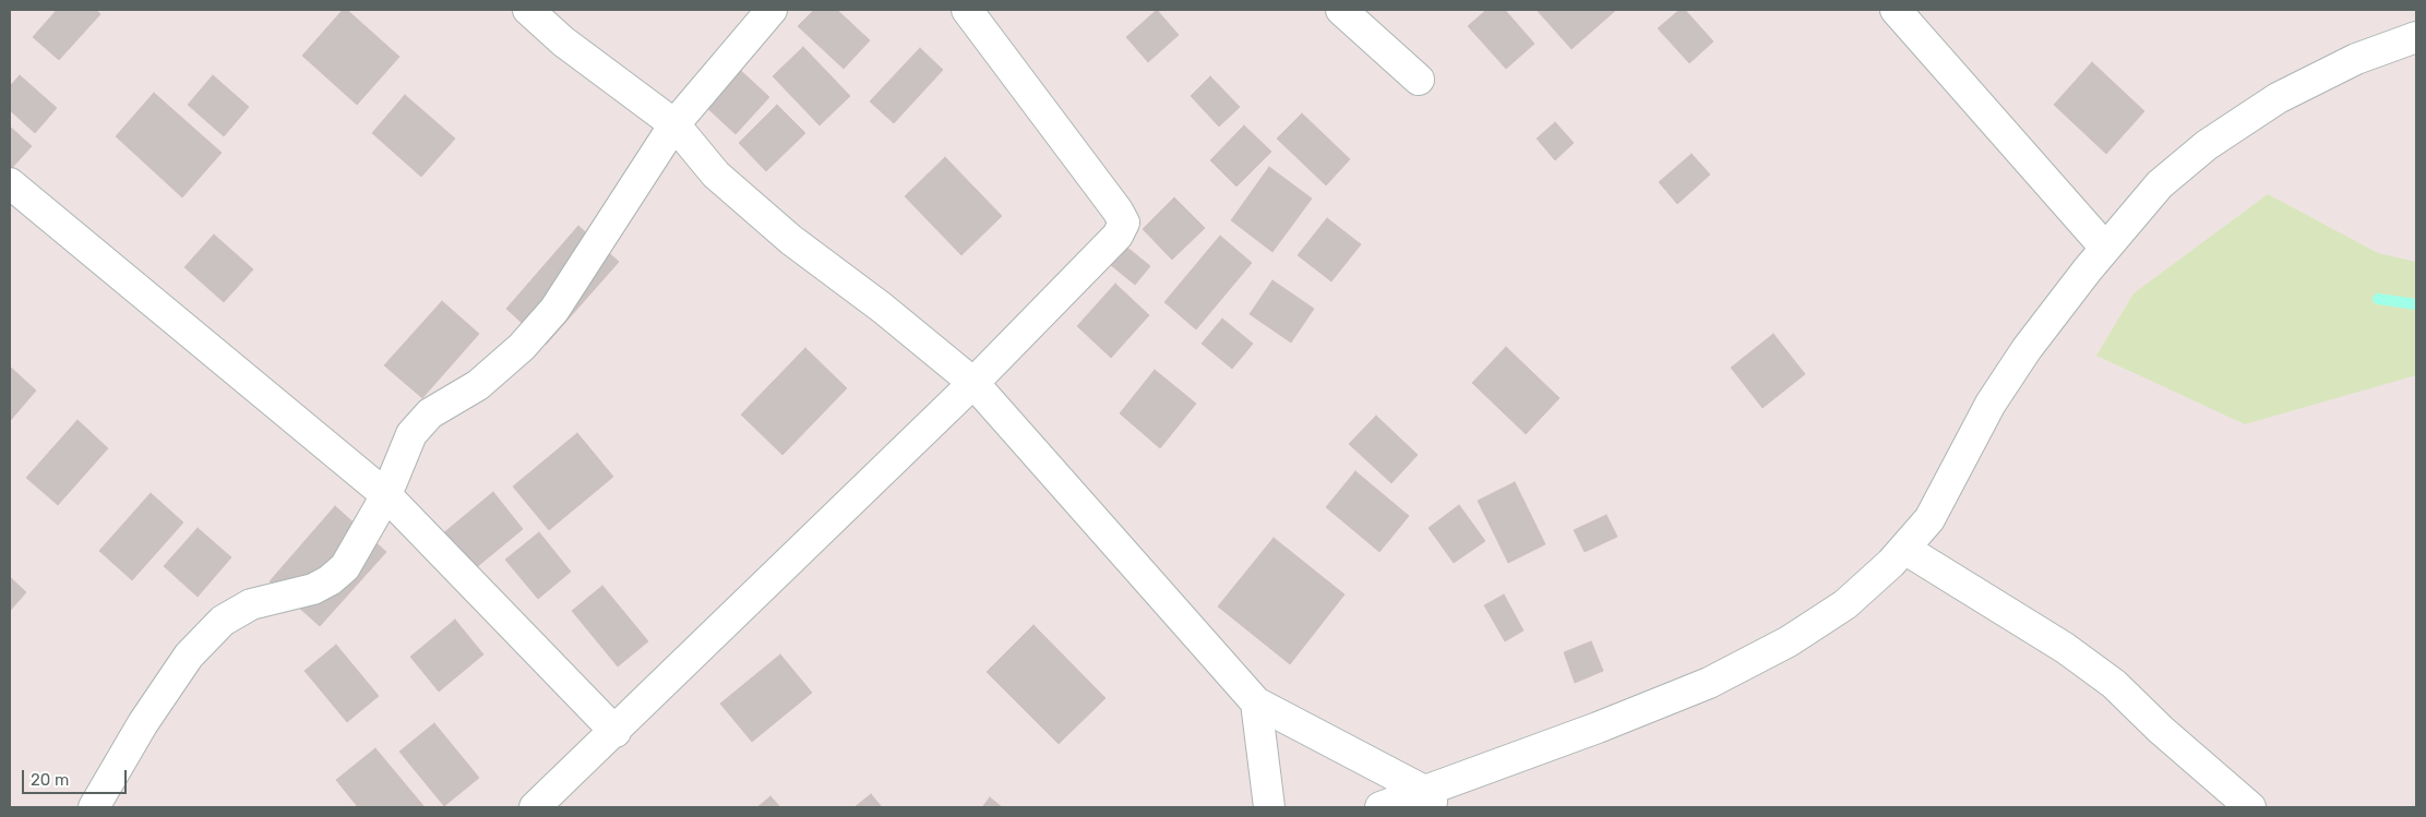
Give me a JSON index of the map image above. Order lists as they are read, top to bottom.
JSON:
{
  "scale_bar": "20 m"
}
